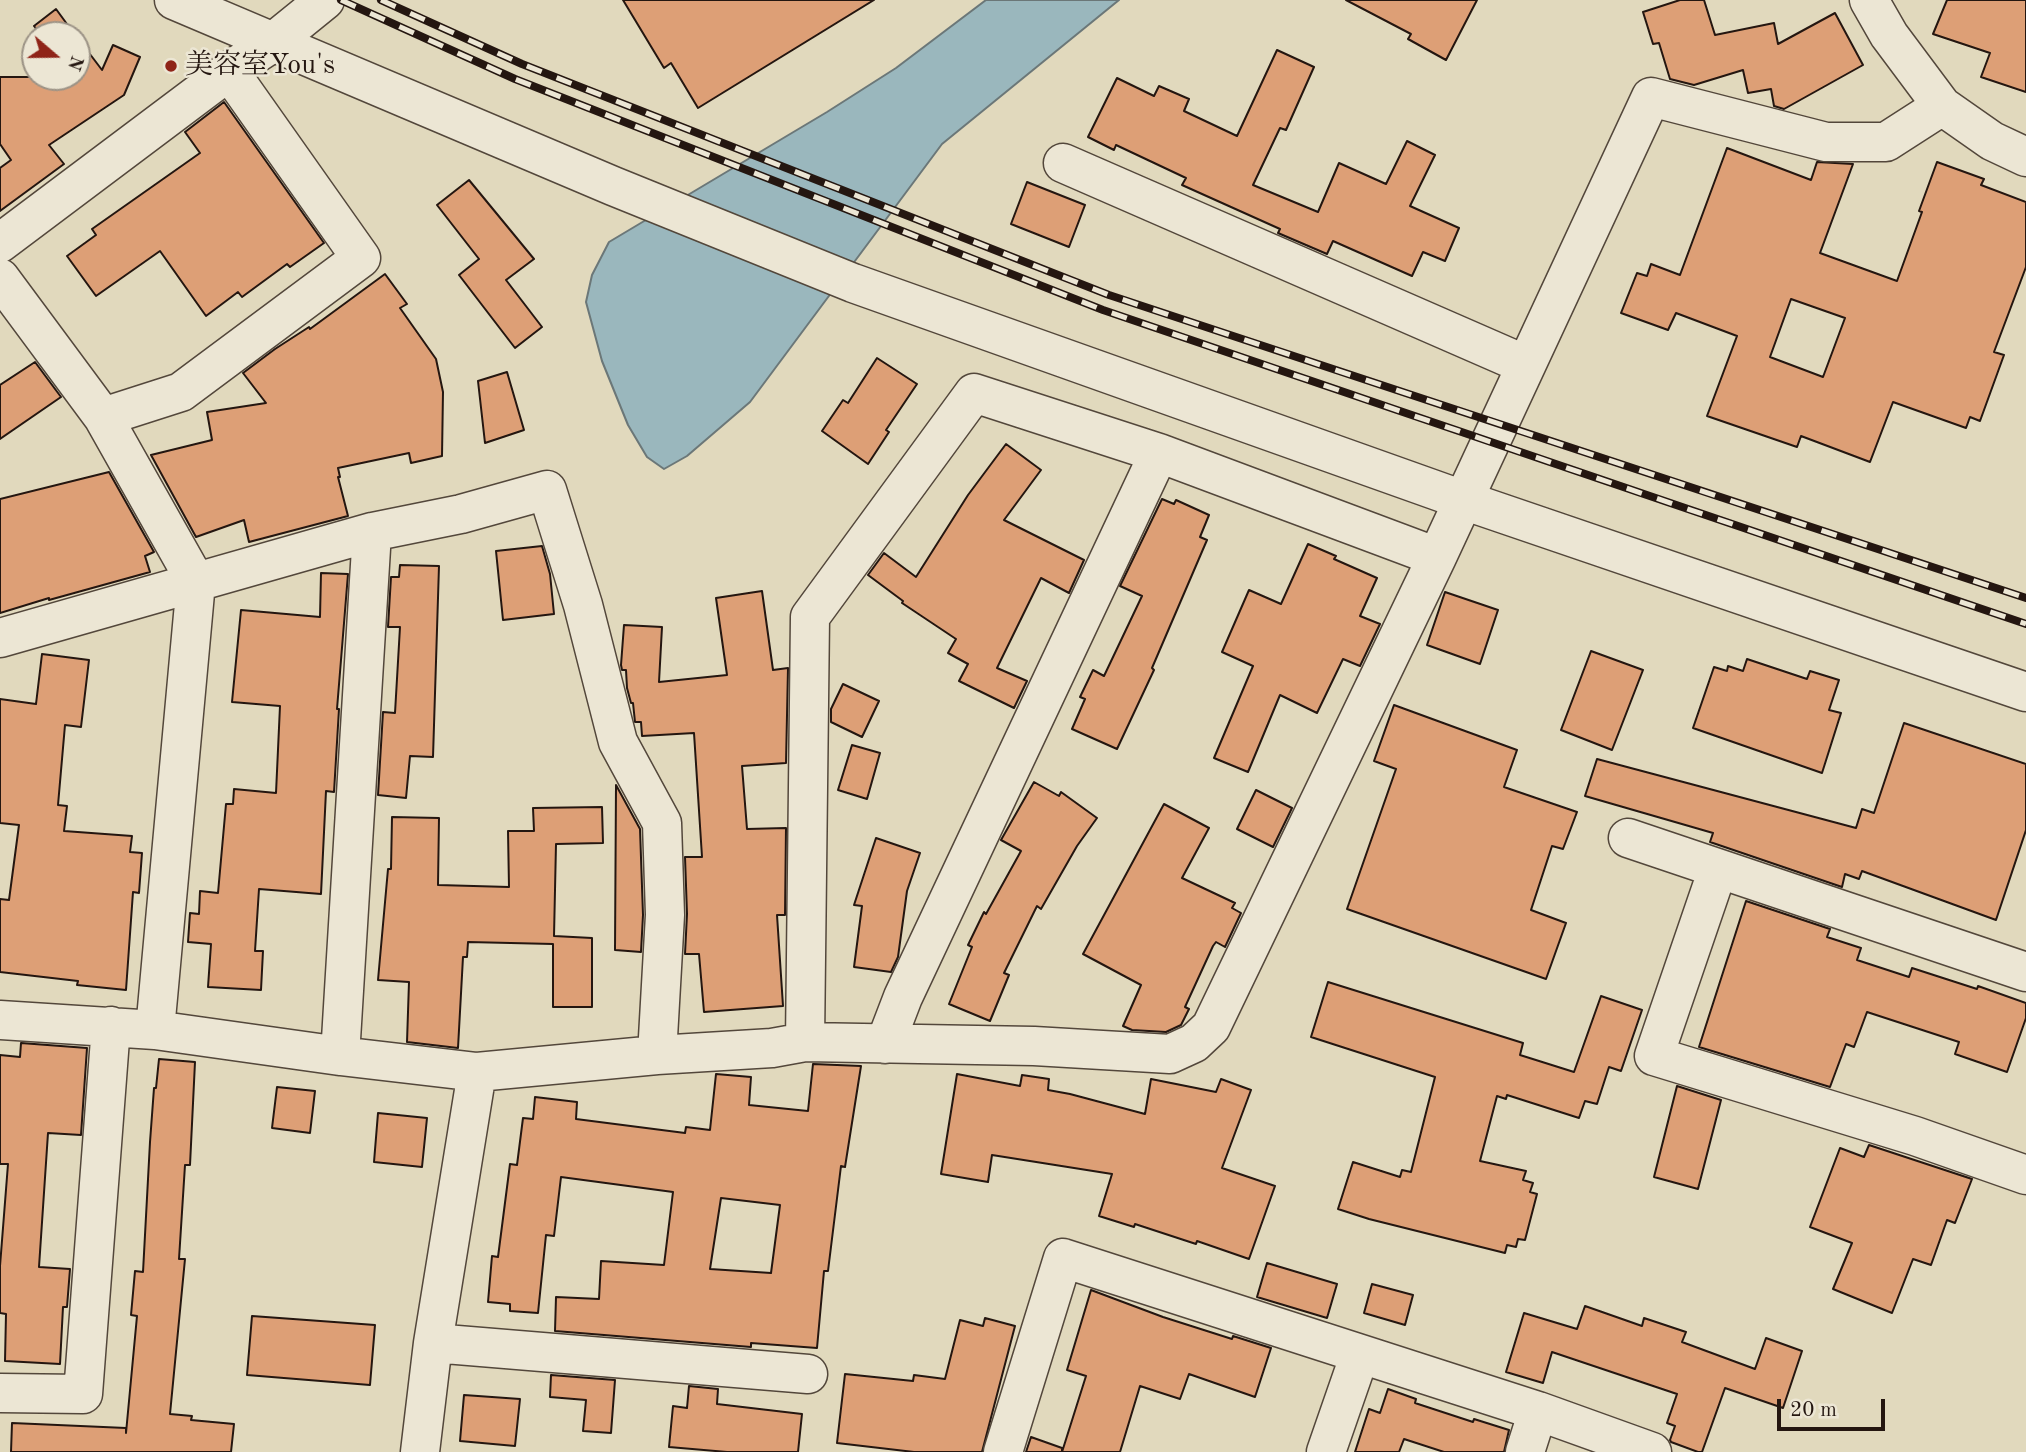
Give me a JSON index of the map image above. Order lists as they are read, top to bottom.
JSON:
{
  "places": ["美容室You's"],
  "scale_bar": "20 m",
  "north": "right"
}
